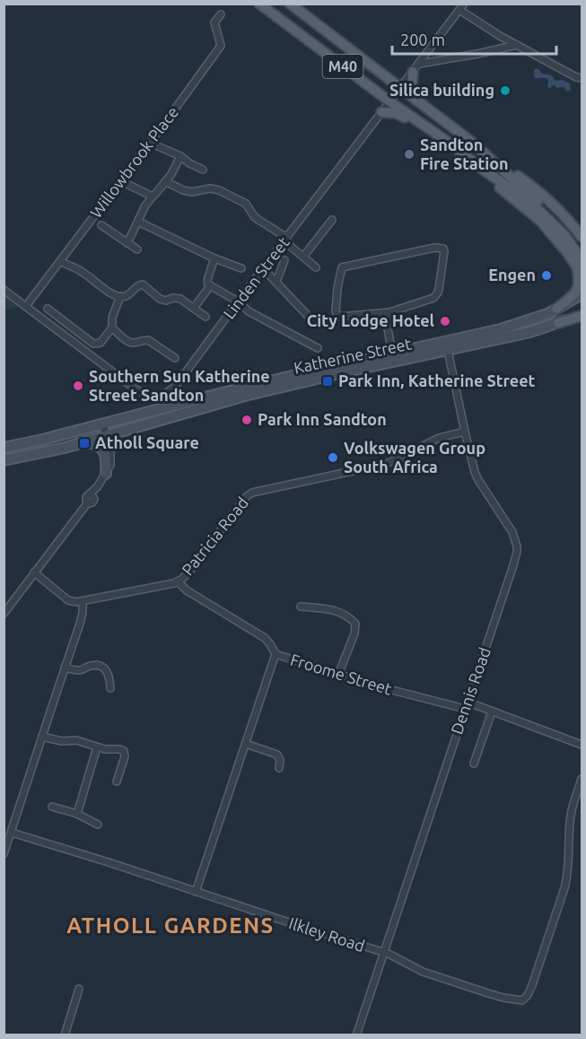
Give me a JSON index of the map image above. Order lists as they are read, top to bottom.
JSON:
{
  "streets": {
    "main road": ["M40", "Katherine Street"],
    "street": [
      "Willowbrook Place",
      "Linden Street",
      "Patricia Road",
      "Froome Street",
      "Dennis Road",
      "Ilkley Road"
    ]
  },
  "crossings": [
    ["M40", "Linden Street"],
    ["Willowbrook Place", "Linden Street"],
    ["Katherine Street", "Dennis Road"],
    ["Patricia Road", "Froome Street"],
    ["Patricia Road", "Dennis Road"],
    ["Froome Street", "Dennis Road"],
    ["Dennis Road", "Ilkley Road"]
  ],
  "districts": ["ATHOLL GARDENS"],
  "places": {
    "other": [
      "Silica building",
      "Sandton Fire Station",
      "Engen",
      "City Lodge Hotel",
      "Southern Sun Katherine Street Sandton",
      "Park Inn Sandton",
      "Volkswagen Group South Africa"
    ],
    "transit": ["Park Inn, Katherine Street", "Atholl Square"]
  },
  "scale_bar": "200 m"
}
